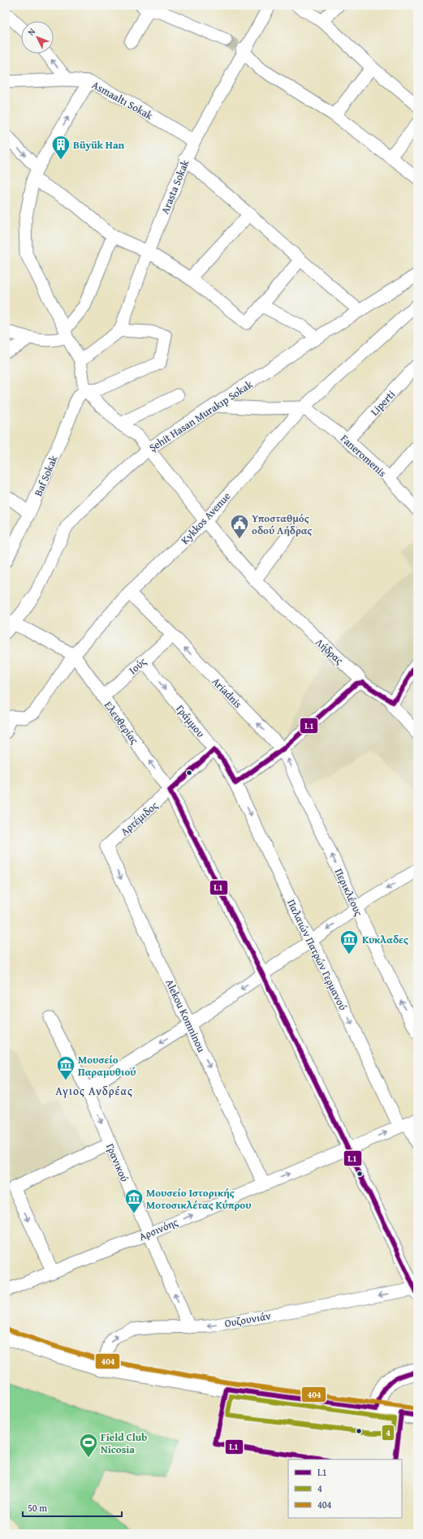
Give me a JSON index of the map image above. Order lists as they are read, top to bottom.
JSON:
{
  "streets": {
    "street": [
      "Asmaaltı Sokak",
      "Arasta Sokak",
      "Liperti",
      "Şehit Hasan Murakıp Sokak",
      "Faneromenis",
      "Baf Sokak",
      "Kykkos Avenue",
      "Λήδρας",
      "Ιούς",
      "Ariadnis",
      "Γράμμου",
      "Ελευθερίας",
      "Αρτέμιδος",
      "Περικλέους",
      "Παλαιών Πατρών Γερμανού",
      "Alekou Komninou",
      "Γρανικού",
      "Αρσινόης",
      "Ουζουνιάν"
    ]
  },
  "crossings": [
    ["Asmaaltı Sokak", "Arasta Sokak"],
    ["Liperti", "Faneromenis"],
    ["Şehit Hasan Murakıp Sokak", "Λήδρας"],
    ["Faneromenis", "Kykkos Avenue"],
    ["Baf Sokak", "Λήδρας"],
    ["Kykkos Avenue", "Λήδρας"],
    ["Kykkos Avenue", "Ariadnis"],
    ["Kykkos Avenue", "Ελευθερίας"],
    ["Ιούς", "Ariadnis"],
    ["Ιούς", "Γράμμου"],
    ["Ιούς", "Ελευθερίας"],
    ["Ariadnis", "Περικλέους"],
    ["Γράμμου", "Αρτέμιδος"],
    ["Γράμμου", "Παλαιών Πατρών Γερμανού"],
    ["Ελευθερίας", "Αρτέμιδος"],
    ["Ελευθερίας", "Αρσινόης"],
    ["Ελευθερίας", "Ουζουνιάν"],
    ["Αρτέμιδος", "Alekou Komninou"],
    ["Παλαιών Πατρών Γερμανού", "Αρσινόης"],
    ["Alekou Komninou", "Αρσινόης"],
    ["Γρανικού", "Αρσινόης"],
    ["Γρανικού", "Ουζουνιάν"]
  ],
  "one_way": [
    "Ariadnis",
    "Γράμμου",
    "Περικλέους",
    "Παλαιών Πατρών Γερμανού",
    "Alekou Komninou",
    "Αρσινόης"
  ],
  "districts": ["Αγιος Ανδρέας"],
  "places": {
    "building": ["Büyük Han"],
    "public building": ["Υποσταθμός οδού Λήδρας"],
    "museum": ["Κυκλαδες", "Μουσείο Παραμυθιού", "Μουσείο Ιστορικής Μοτοσικλέτας Κύπρου"],
    "sports": ["Field Club Nicosia"]
  },
  "lines": ["transit line L1", "transit line 404", "transit line 4"],
  "legend": ["L1", "4", "404"],
  "scale_bar": "50 m",
  "north": "top left"
}
